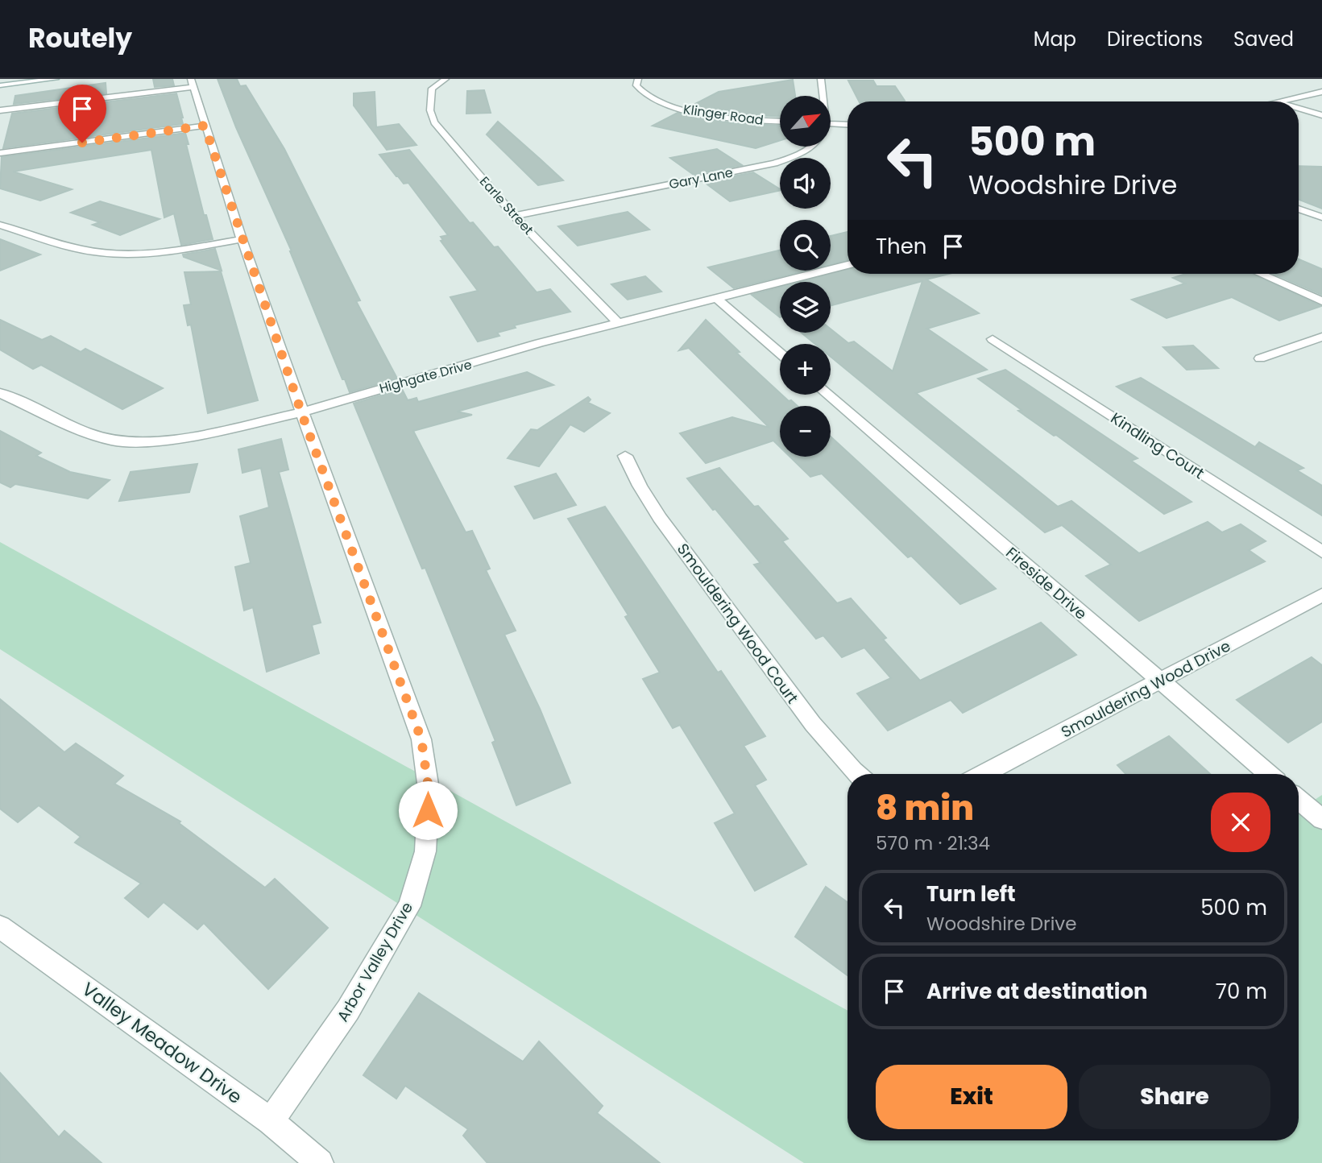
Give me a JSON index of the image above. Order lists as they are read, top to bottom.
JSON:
{
  "streets": {
    "street": [
      "Klinger Road",
      "Gary Lane",
      "Earle Street",
      "Highgate Drive",
      "Kindling Court",
      "Fireside Drive",
      "Smouldering Wood Court",
      "Smouldering Wood Drive",
      "Arbor Valley Drive",
      "Valley Meadow Drive"
    ]
  },
  "crossings": [
    ["Gary Lane", "Earle Street"],
    ["Earle Street", "Highgate Drive"],
    ["Highgate Drive", "Arbor Valley Drive"],
    ["Fireside Drive", "Smouldering Wood Drive"],
    ["Arbor Valley Drive", "Valley Meadow Drive"]
  ],
  "north": "top right",
  "page": {
    "header": "Routely",
    "nav": ["Map", "Directions", "Saved"],
    "map_buttons": ["+", "−"],
    "turn": ["500 m", "Woodshire Drive"],
    "then": "Then",
    "heading": ["8 min", "570 m · 21:34"],
    "list": [
      {
        "name": "Turn left",
        "note": "Woodshire Drive",
        "value": "500 m"
      },
      {
        "name": "Arrive at destination",
        "value": "70 m"
      }
    ],
    "buttons": ["Exit", "Share"]
  }
}
